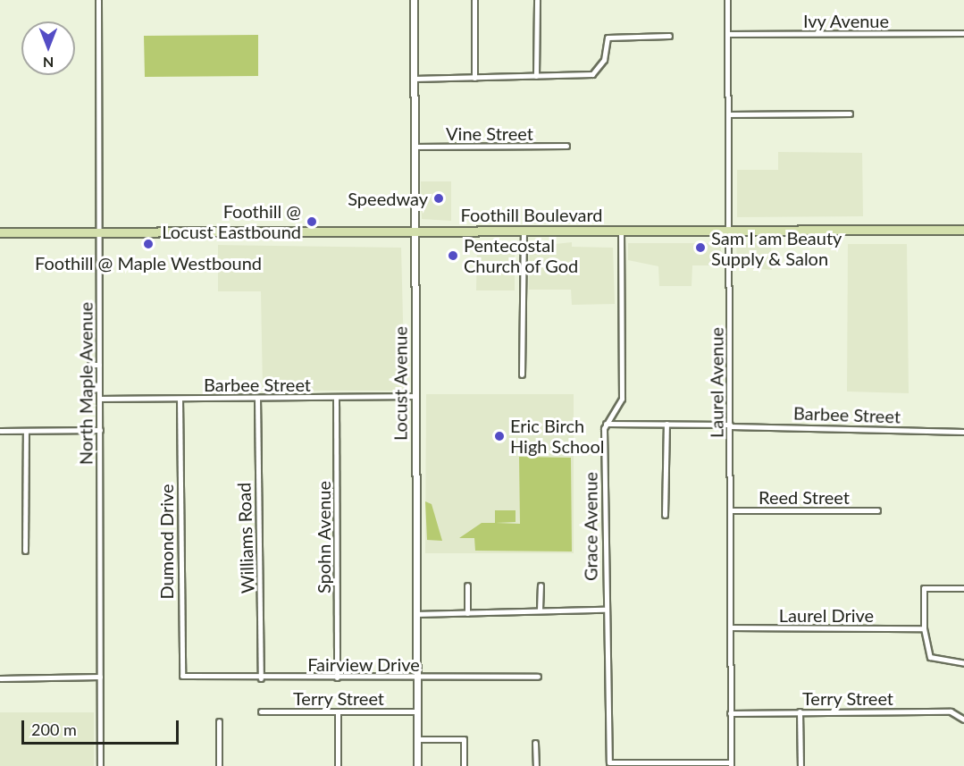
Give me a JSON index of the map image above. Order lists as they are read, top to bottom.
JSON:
{
  "streets": {
    "main road": ["Foothill Boulevard"],
    "street": [
      "Ivy Avenue",
      "Vine Street",
      "Laurel Avenue",
      "North Maple Avenue",
      "Locust Avenue",
      "Barbee Street",
      "Reed Street",
      "Grace Avenue",
      "Spohn Avenue",
      "Williams Road",
      "Dumond Drive",
      "Laurel Drive",
      "Fairview Drive",
      "Terry Street"
    ]
  },
  "crossings": [
    ["Ivy Avenue", "Laurel Avenue"],
    ["Vine Street", "Locust Avenue"],
    ["Foothill Boulevard", "Laurel Avenue"],
    ["Foothill Boulevard", "North Maple Avenue"],
    ["Foothill Boulevard", "Locust Avenue"],
    ["Laurel Avenue", "Barbee Street"],
    ["Laurel Avenue", "Reed Street"],
    ["Laurel Avenue", "Grace Avenue"],
    ["Laurel Avenue", "Laurel Drive"],
    ["Laurel Avenue", "Terry Street"],
    ["North Maple Avenue", "Barbee Street"],
    ["Locust Avenue", "Barbee Street"],
    ["Locust Avenue", "Fairview Drive"],
    ["Locust Avenue", "Terry Street"],
    ["Barbee Street", "Grace Avenue"],
    ["Barbee Street", "Spohn Avenue"],
    ["Barbee Street", "Williams Road"],
    ["Barbee Street", "Dumond Drive"],
    ["Spohn Avenue", "Fairview Drive"],
    ["Williams Road", "Fairview Drive"],
    ["Dumond Drive", "Fairview Drive"]
  ],
  "places": [
    "Speedway",
    "Foothill @ Locust Eastbound",
    "Foothill @ Maple Westbound",
    "Sam I am Beauty Supply & Salon",
    "Pentecostal Church of God",
    "Eric Birch High School"
  ],
  "scale_bar": "200 m",
  "north": "bottom"
}
